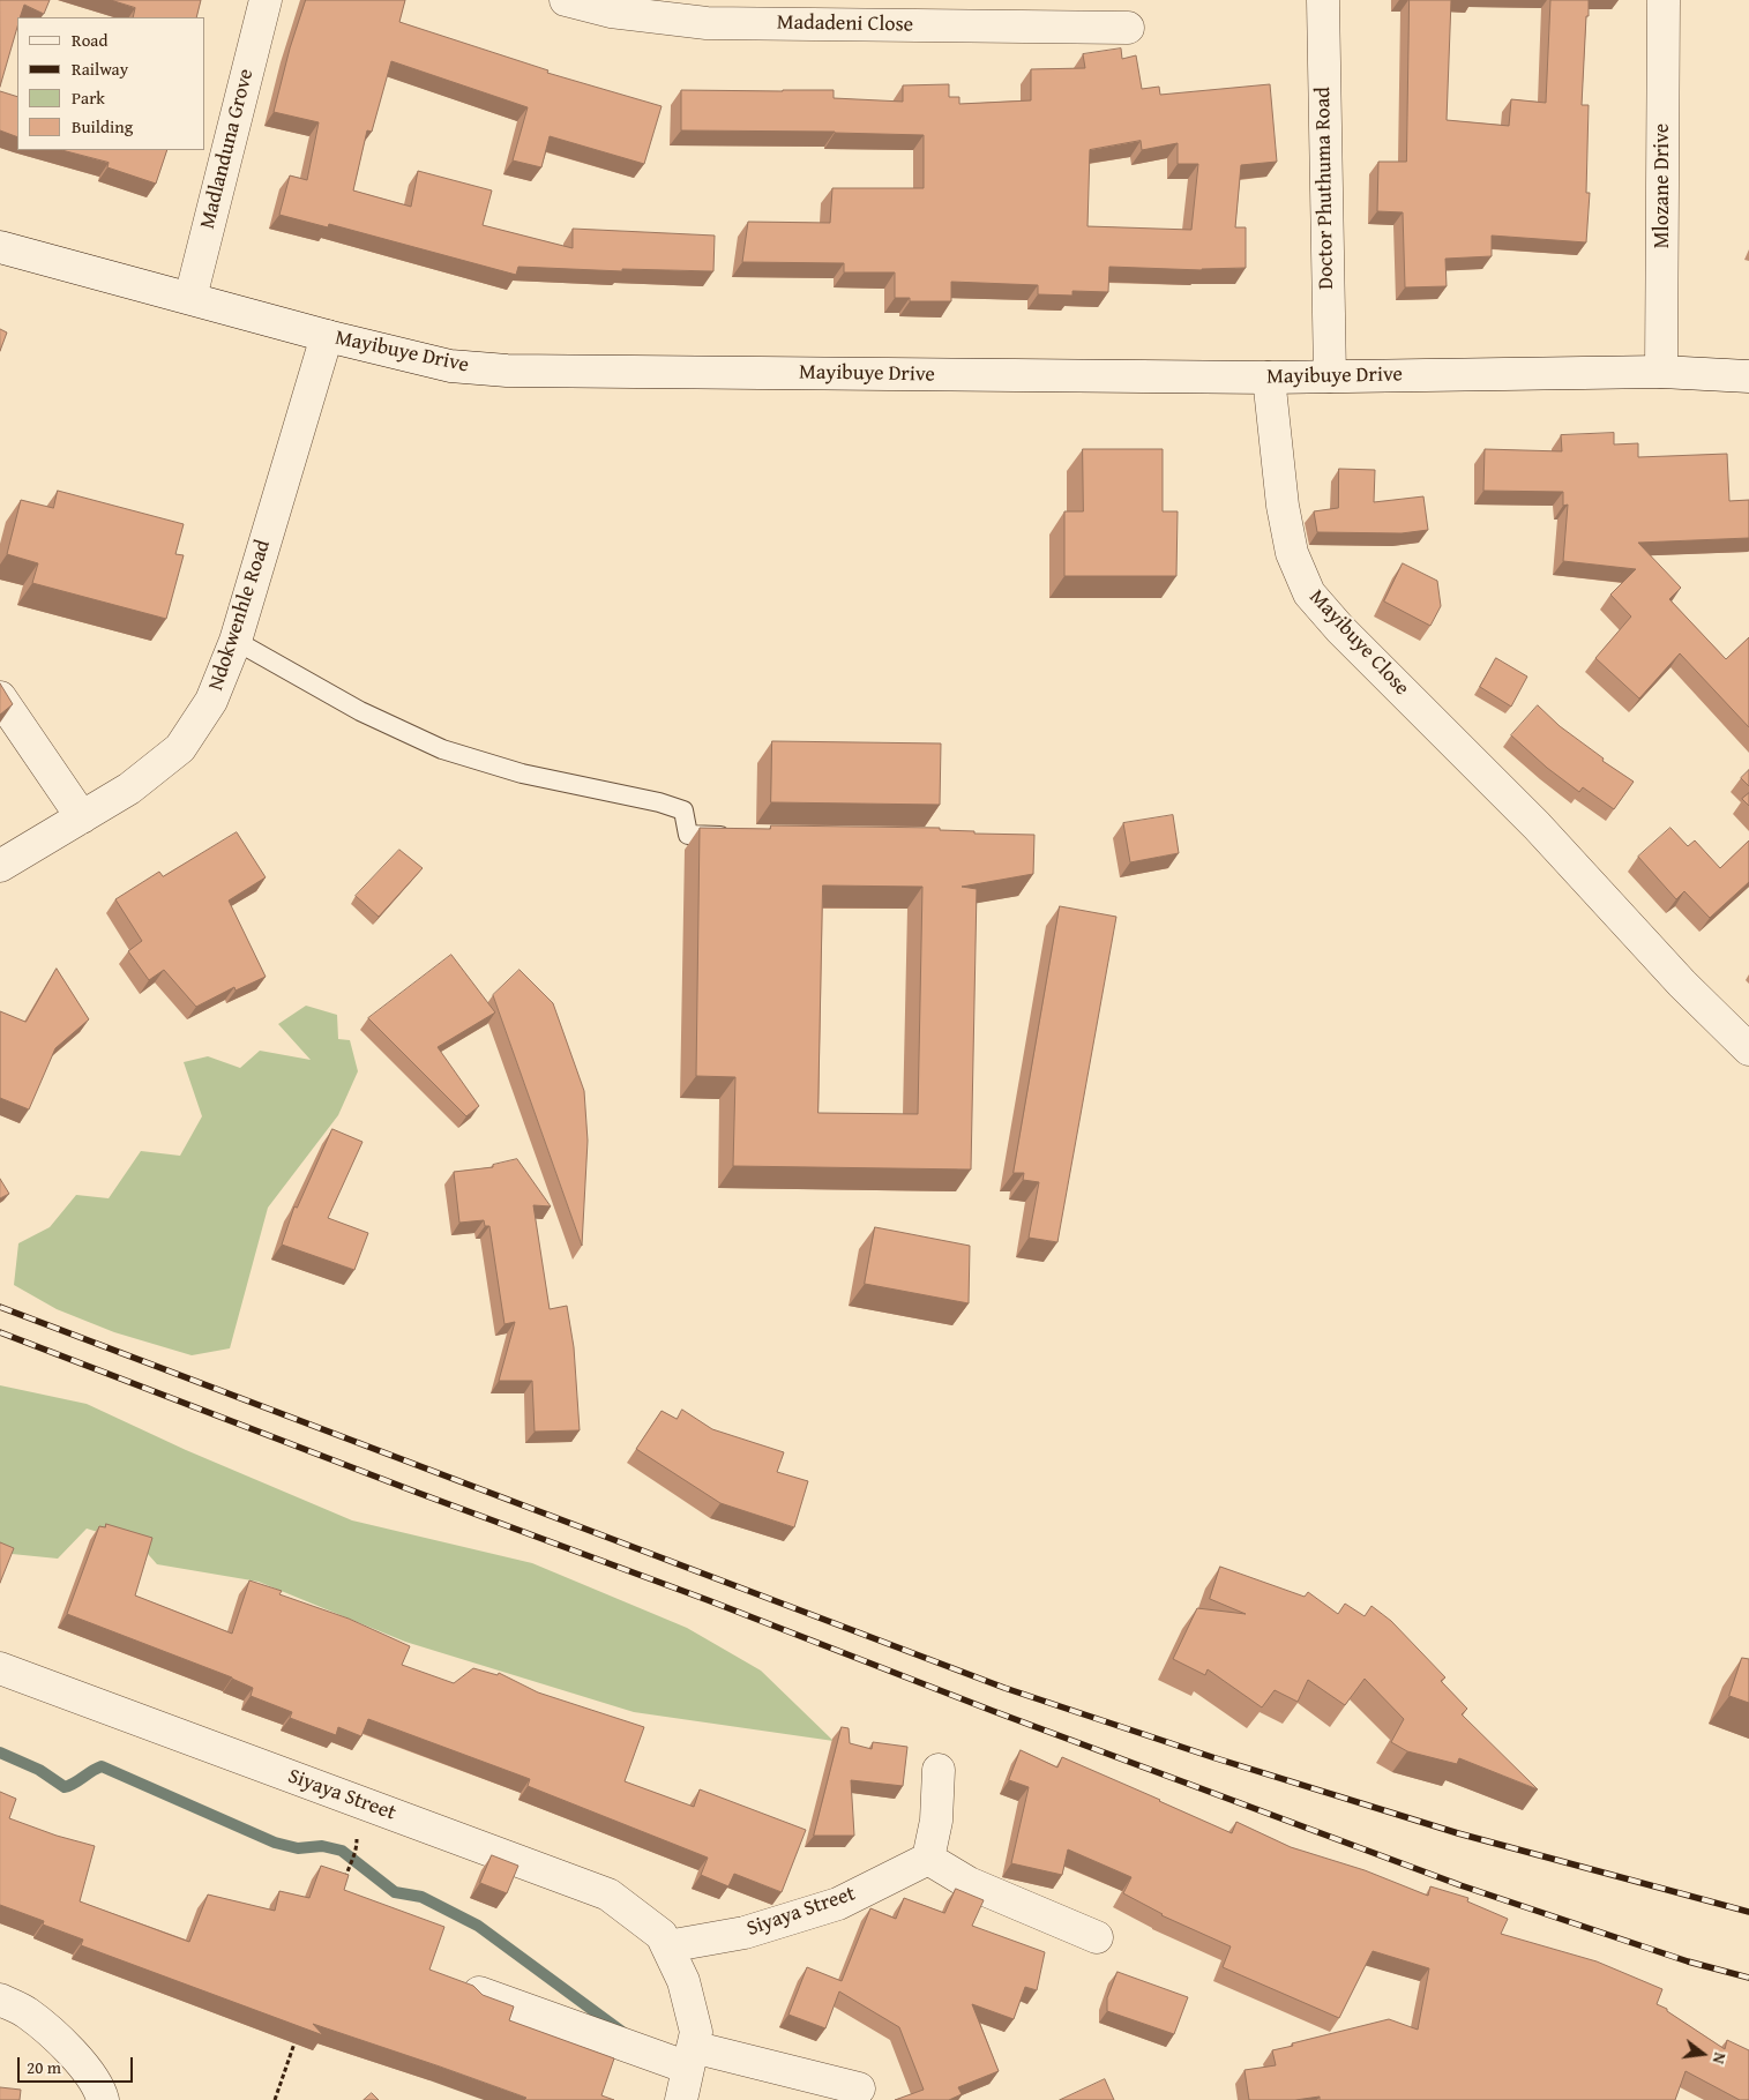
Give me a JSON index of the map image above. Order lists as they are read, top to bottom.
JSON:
{
  "streets": {
    "street": [
      "Madadeni Close",
      "Madlanduna Grove",
      "Mlozane Drive",
      "Doctor Phuthuma Road",
      "Mayibuye Drive",
      "Ndokwenhle Road",
      "Mayibuye Close",
      "Siyaya Street"
    ]
  },
  "crossings": [
    ["Madlanduna Grove", "Mayibuye Drive"],
    ["Mlozane Drive", "Mayibuye Drive"],
    ["Doctor Phuthuma Road", "Mayibuye Drive"],
    ["Mayibuye Drive", "Ndokwenhle Road"],
    ["Mayibuye Drive", "Mayibuye Close"]
  ],
  "legend": [
    "Road",
    "Railway",
    "Park",
    "Building"
  ],
  "scale_bar": "20 m",
  "north": "right"
}
